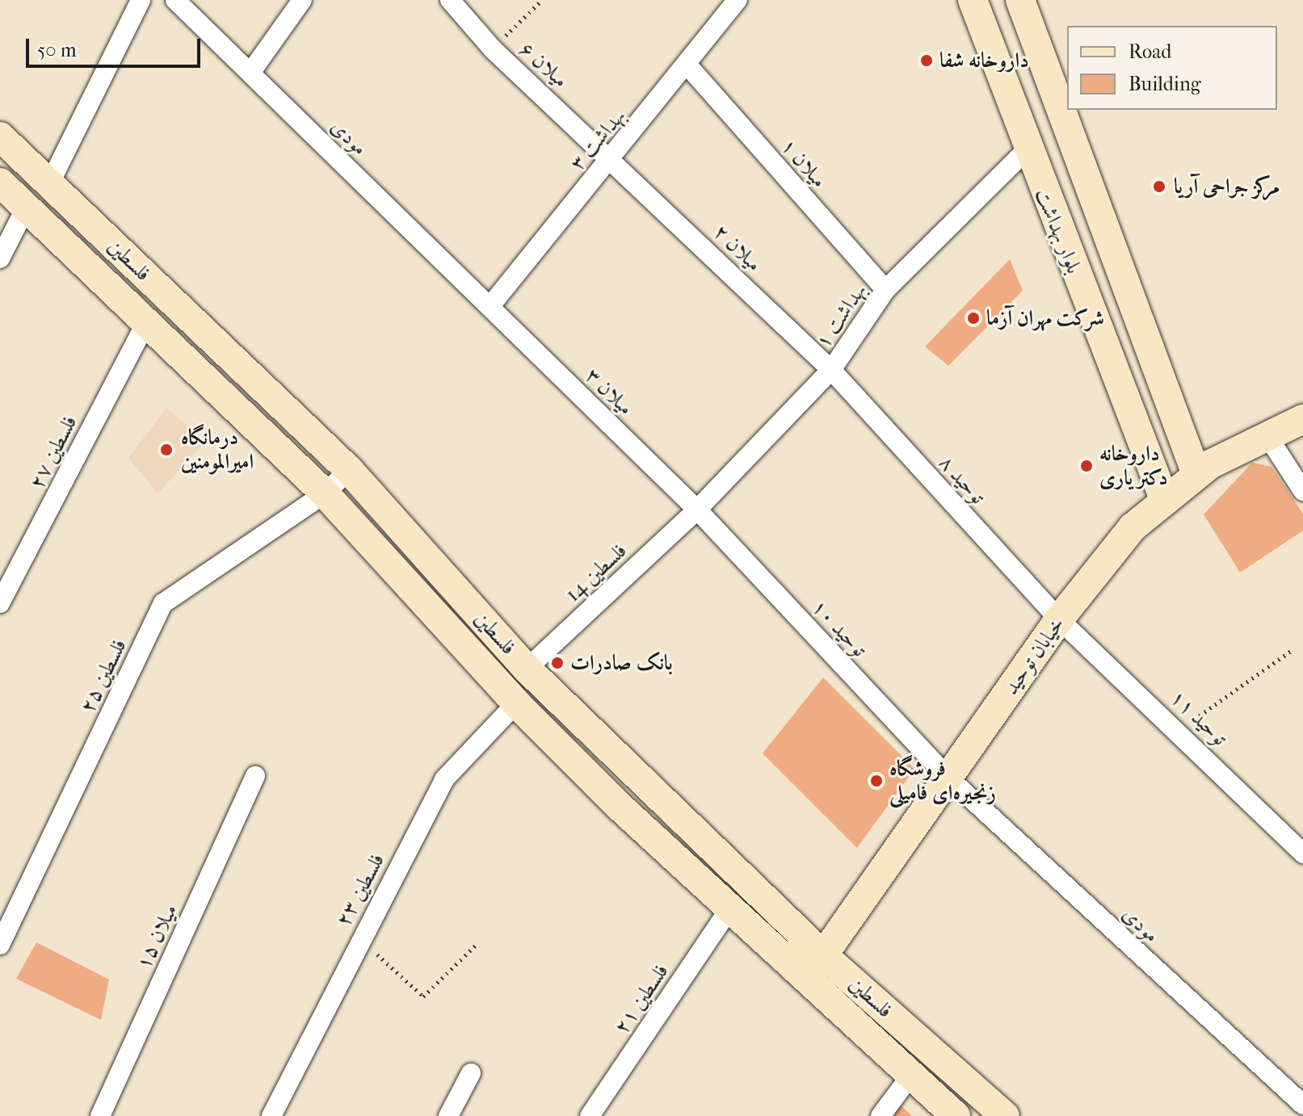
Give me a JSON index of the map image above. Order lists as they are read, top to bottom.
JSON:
{
  "streets": {
    "street": [
      "میلان ۶",
      "مودی",
      "بهداشت ۳",
      "میلان ۱",
      "بلوار بهداشت",
      "میلان ۲",
      "فلسطین",
      "بهداشت ۱",
      "میلان ۳",
      "فلسطین ۲۷",
      "توحید ۸",
      "فلسطین 14",
      "توحید ۱۰",
      "خیابان توحید",
      "فلسطین ۲۵",
      "توحید ۱۱",
      "فلسطین ۲۳",
      "میلان ۱۵",
      "فلسطین ۲۱"
    ]
  },
  "crossings": [
    ["میلان ۶", "بهداشت ۳"],
    ["میلان ۶", "میلان ۲"],
    ["مودی", "بهداشت ۳"],
    ["مودی", "میلان ۳"],
    ["مودی", "توحید ۱۰"],
    ["مودی", "خیابان توحید"],
    ["بهداشت ۳", "میلان ۱"],
    ["بهداشت ۳", "میلان ۲"],
    ["بهداشت ۳", "میلان ۳"],
    ["میلان ۱", "بهداشت ۱"],
    ["بلوار بهداشت", "بهداشت ۱"],
    ["بلوار بهداشت", "خیابان توحید"],
    ["میلان ۲", "بهداشت ۱"],
    ["میلان ۲", "توحید ۸"],
    ["فلسطین", "فلسطین ۲۷"],
    ["فلسطین", "فلسطین 14"],
    ["فلسطین", "خیابان توحید"],
    ["فلسطین", "فلسطین ۲۵"],
    ["فلسطین", "فلسطین ۲۳"],
    ["فلسطین", "فلسطین ۲۱"],
    ["بهداشت ۱", "میلان ۳"],
    ["بهداشت ۱", "توحید ۸"],
    ["بهداشت ۱", "فلسطین 14"],
    ["بهداشت ۱", "توحید ۱۰"],
    ["میلان ۳", "فلسطین 14"],
    ["میلان ۳", "توحید ۱۰"],
    ["توحید ۸", "خیابان توحید"],
    ["توحید ۸", "توحید ۱۱"],
    ["فلسطین 14", "توحید ۱۰"],
    ["توحید ۱۰", "خیابان توحید"],
    ["خیابان توحید", "توحید ۱۱"]
  ],
  "places": [
    "داروخانه شفا",
    "مرکز جراحی آریا",
    "شرکت مهران آزما",
    "درمانگاه امیرالمومنین",
    "داروخانه دکتر یاری",
    "بانک صادرات",
    "فروشگاه زنجیره‌ای فامیلی"
  ],
  "legend": ["Road", "Building"],
  "scale_bar": "50 m"
}
